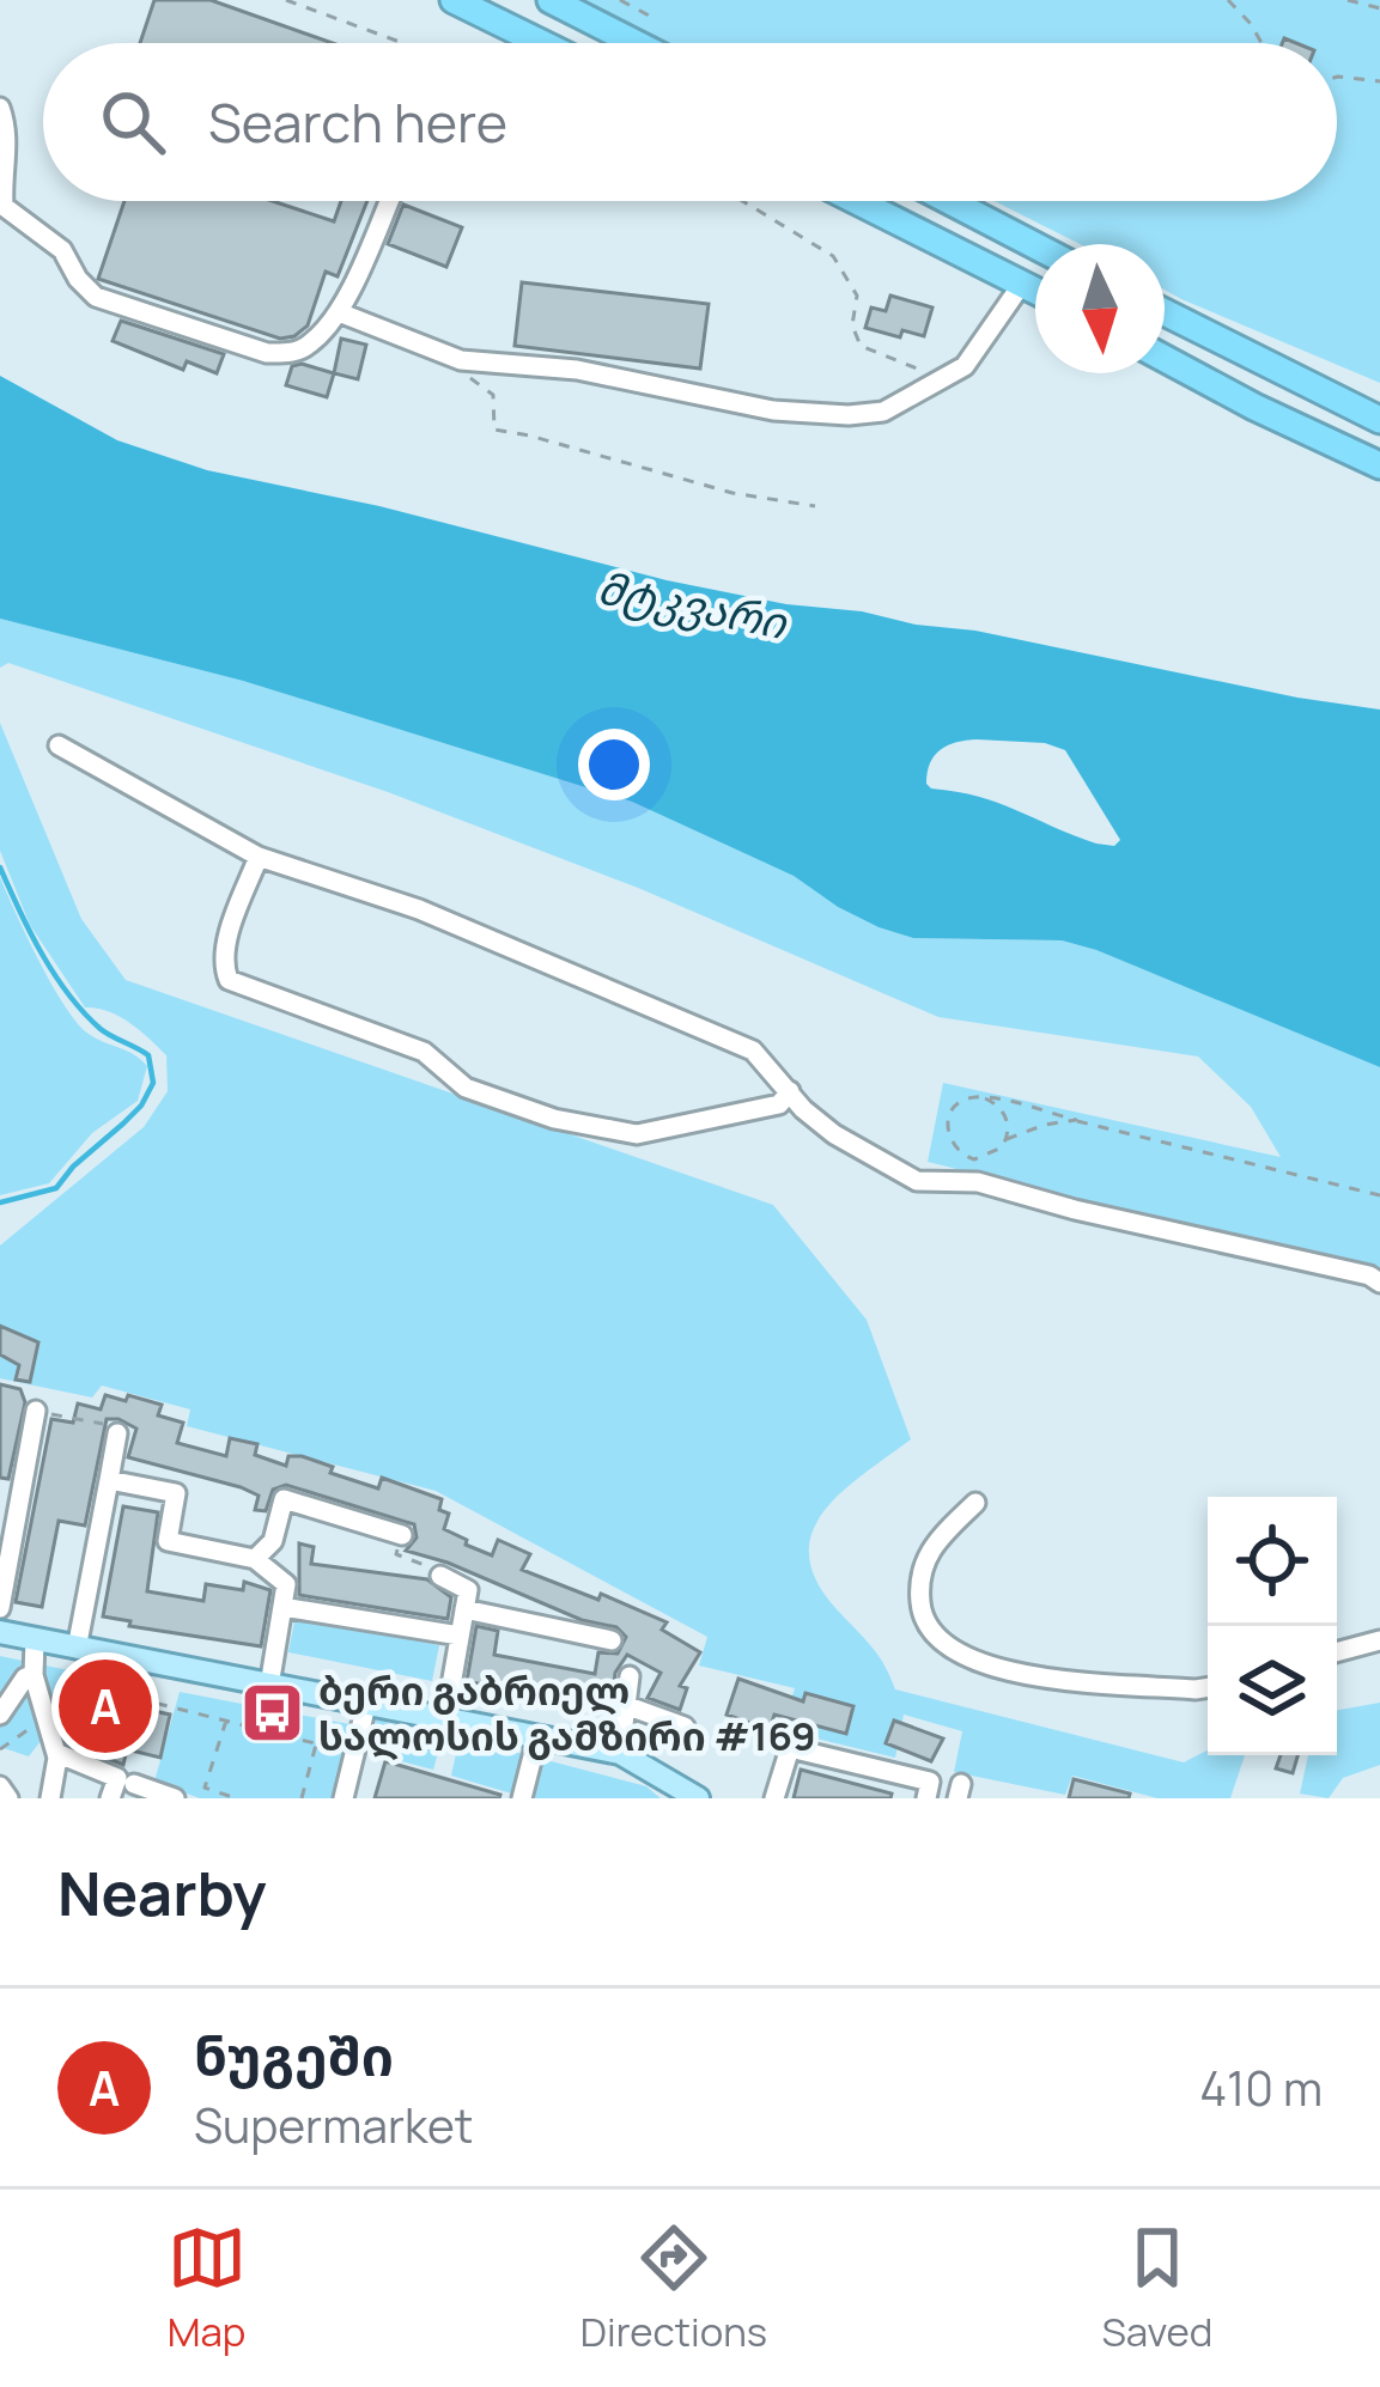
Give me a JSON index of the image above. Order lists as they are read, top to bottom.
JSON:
{
  "water": ["მტკვარი"],
  "places": {
    "bus stop": ["ბერი გაბრიელ სალოსის გამზირი #169"]
  },
  "north": "bottom",
  "page": {
    "search": "Search here",
    "pins": "A",
    "heading": "Nearby",
    "list": [
      {
        "mark": "A",
        "name": "ნუგეში",
        "note": "Supermarket",
        "value": "410 m"
      }
    ],
    "nav": ["Map", "Directions", "Saved"]
  }
}
